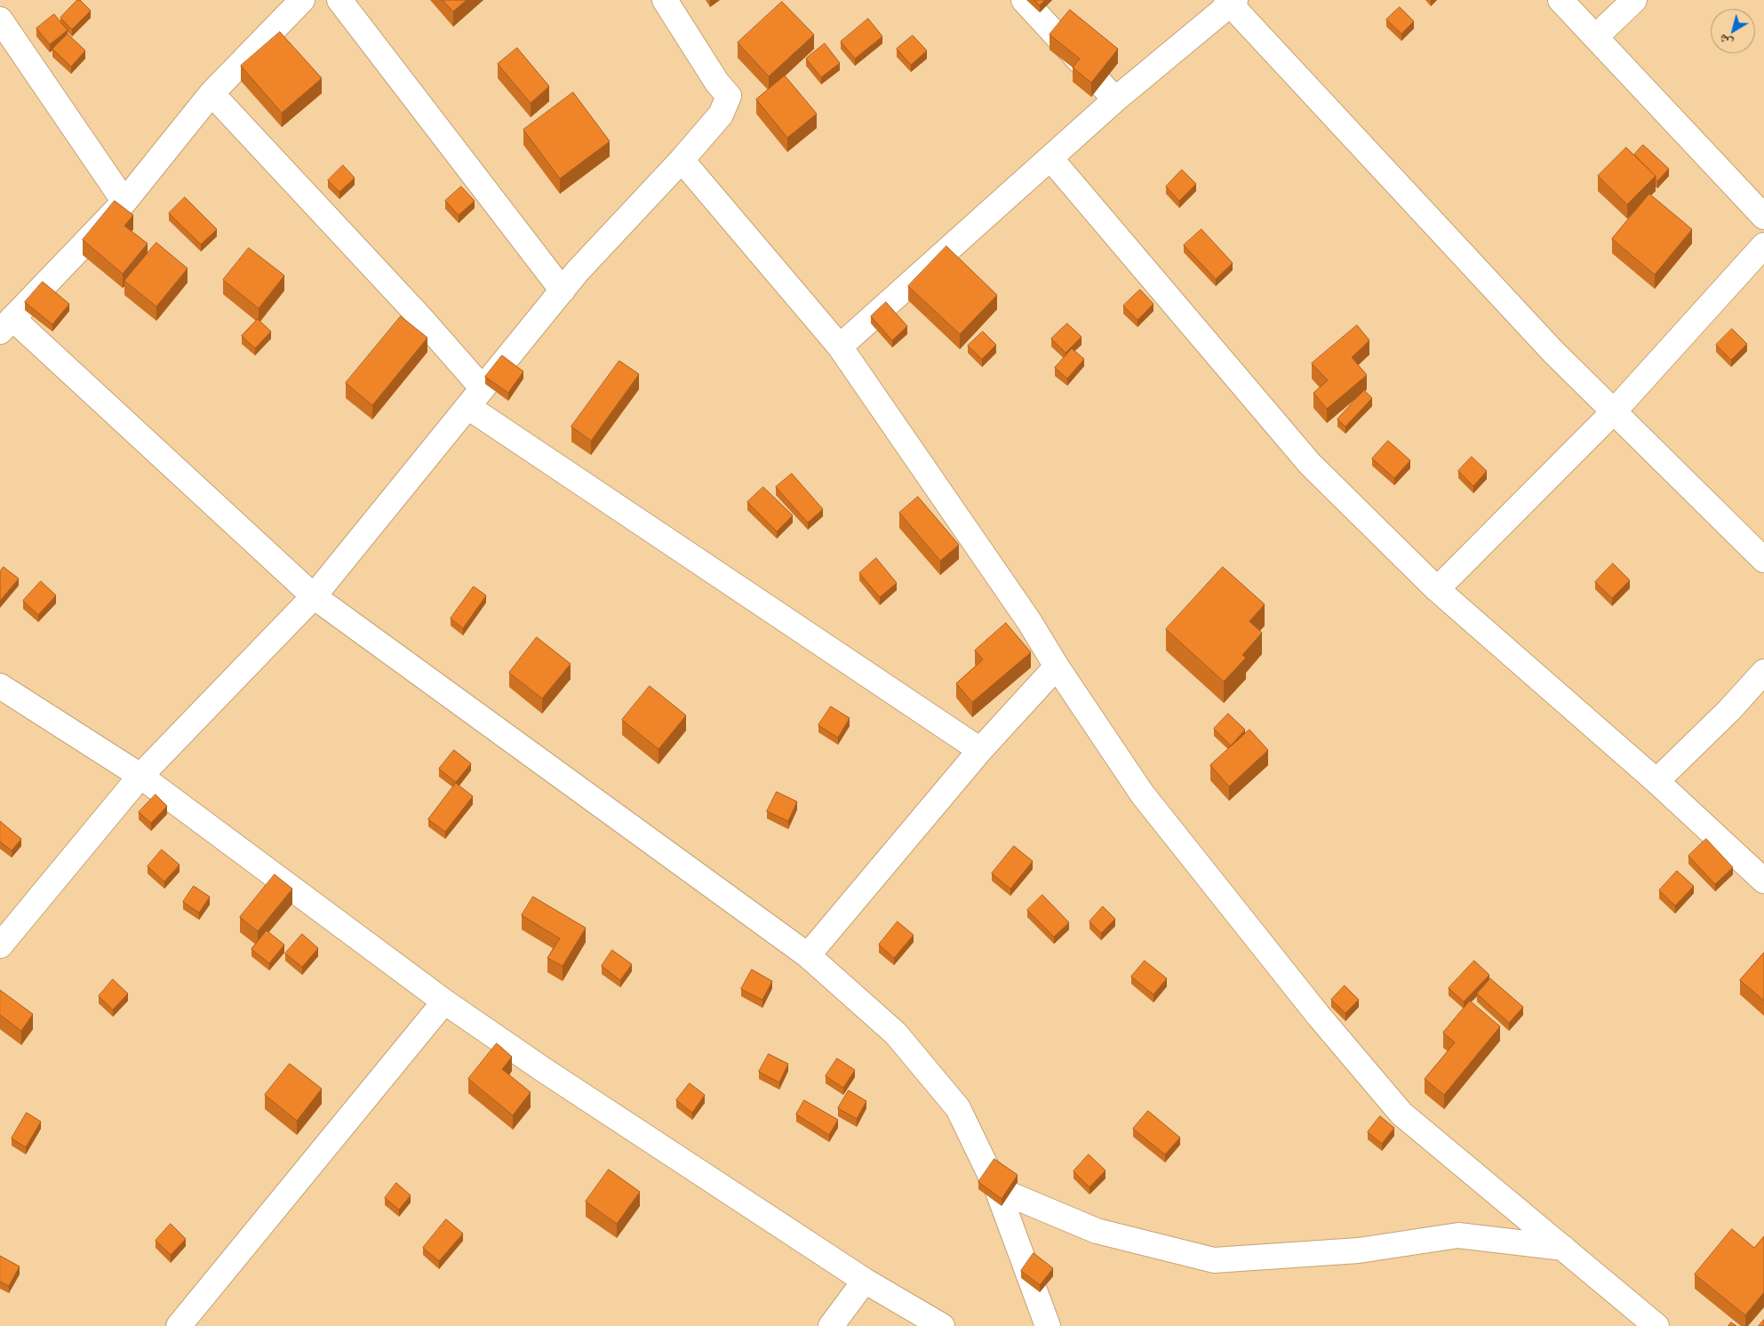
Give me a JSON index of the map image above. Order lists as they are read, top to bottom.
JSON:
{
  "north": "bottom left"
}
